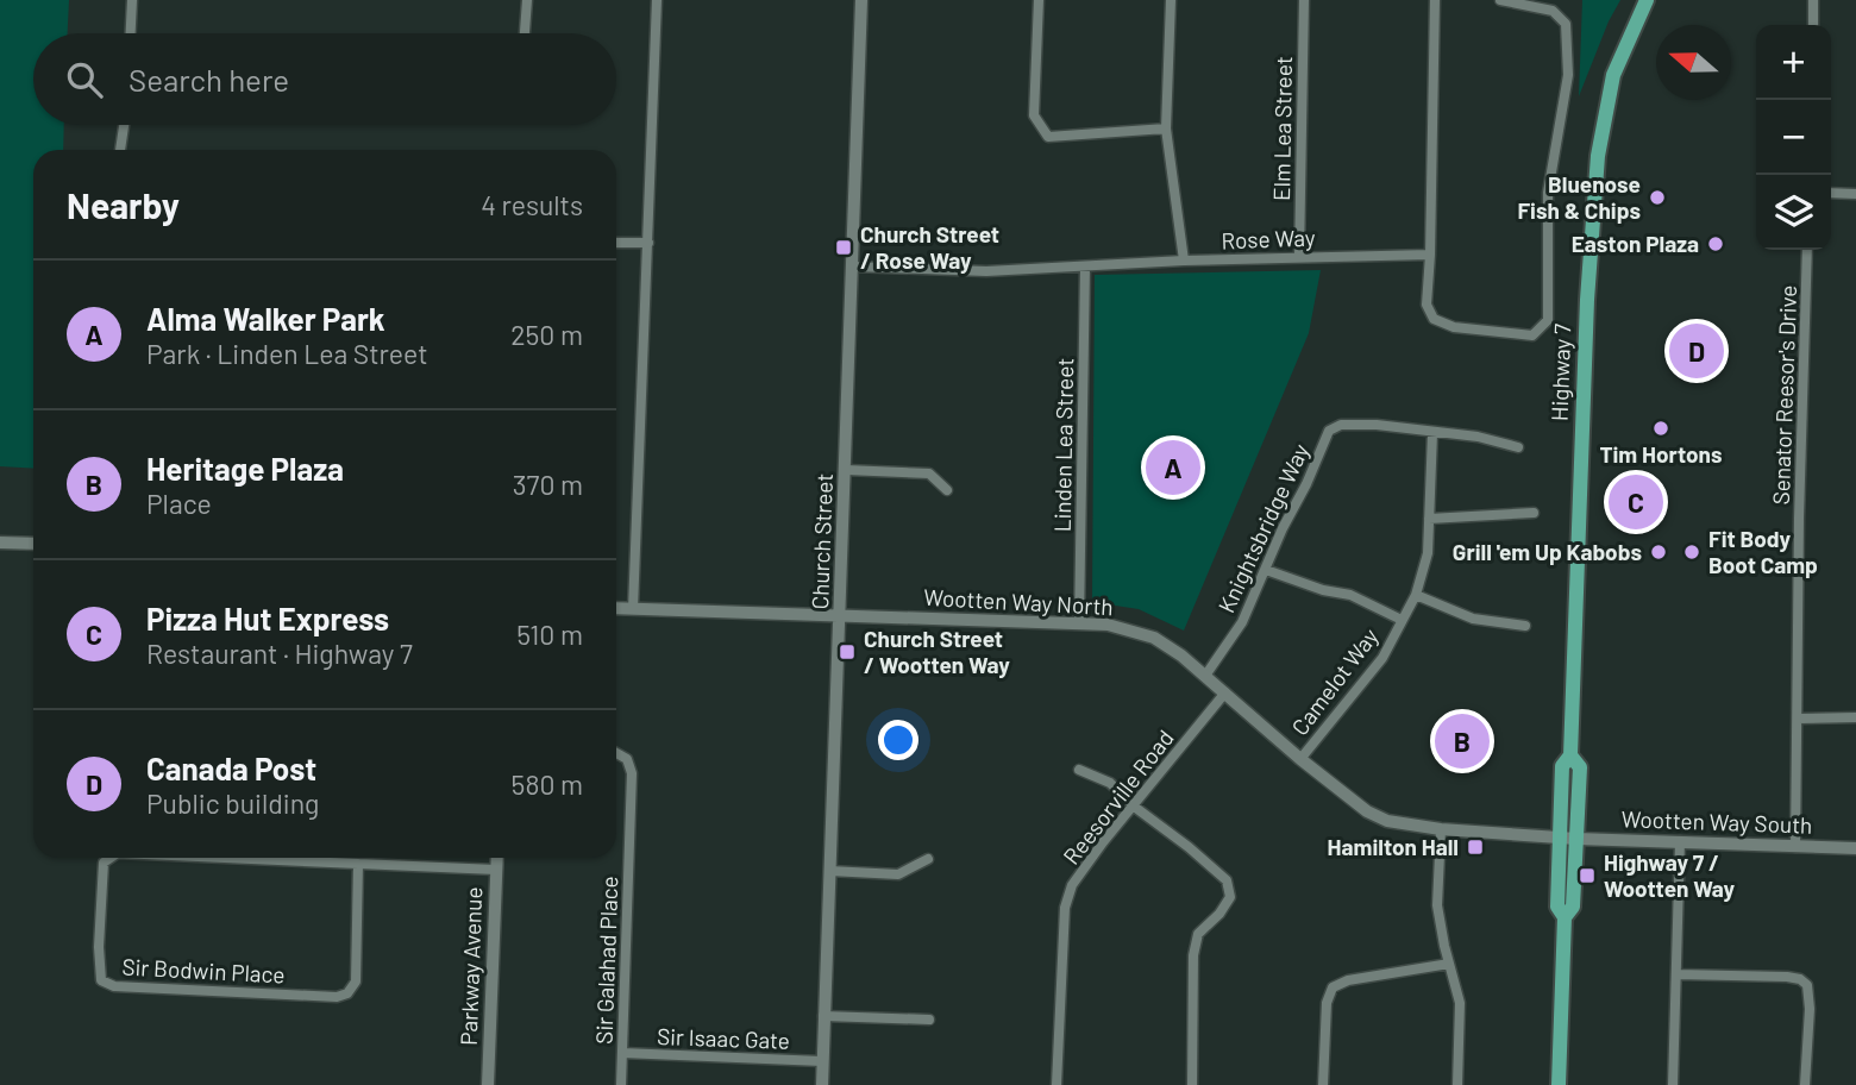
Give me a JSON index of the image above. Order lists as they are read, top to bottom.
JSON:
{
  "streets": {
    "main road": ["Highway 7"],
    "street": [
      "Elm Lea Street",
      "Rose Way",
      "Senator Reesor's Drive",
      "Linden Lea Street",
      "Knightsbridge Way",
      "Church Street",
      "Wootten Way North",
      "Camelot Way",
      "Reesorville Road",
      "Wootten Way South",
      "Sir Galahad Place",
      "Parkway Avenue",
      "Sir Bodwin Place",
      "Sir Isaac Gate"
    ]
  },
  "crossings": [
    ["Elm Lea Street", "Rose Way"],
    ["Rose Way", "Linden Lea Street"],
    ["Rose Way", "Church Street"],
    ["Highway 7", "Wootten Way North"],
    ["Highway 7", "Wootten Way South"],
    ["Senator Reesor's Drive", "Wootten Way South"],
    ["Linden Lea Street", "Wootten Way North"],
    ["Knightsbridge Way", "Wootten Way North"],
    ["Knightsbridge Way", "Camelot Way"],
    ["Church Street", "Wootten Way North"],
    ["Church Street", "Sir Isaac Gate"],
    ["Wootten Way North", "Camelot Way"],
    ["Wootten Way North", "Reesorville Road"],
    ["Wootten Way North", "Wootten Way South"],
    ["Sir Galahad Place", "Sir Isaac Gate"],
    ["Parkway Avenue", "Sir Bodwin Place"]
  ],
  "places": {
    "other": [
      "Bluenose Fish & Chips",
      "Easton Plaza",
      "Tim Hortons",
      "Grill 'em Up Kabobs",
      "Fit Body Boot Camp"
    ],
    "transit": [
      "Church Street / Rose Way",
      "Church Street / Wootten Way",
      "Hamilton Hall",
      "Highway 7 / Wootten Way"
    ]
  },
  "north": "left",
  "page": {
    "map_buttons": ["+", "−"],
    "search": "Search here",
    "heading": ["Nearby", "4 results"],
    "list": [
      {
        "mark": "A",
        "name": "Alma Walker Park",
        "note": "Park · Linden Lea Street",
        "value": "250 m"
      },
      {
        "mark": "B",
        "name": "Heritage Plaza",
        "note": "Place",
        "value": "370 m"
      },
      {
        "mark": "C",
        "name": "Pizza Hut Express",
        "note": "Restaurant · Highway 7",
        "value": "510 m"
      },
      {
        "mark": "D",
        "name": "Canada Post",
        "note": "Public building",
        "value": "580 m"
      }
    ],
    "pins": [
      "D",
      "A",
      "C",
      "B"
    ]
  }
}
